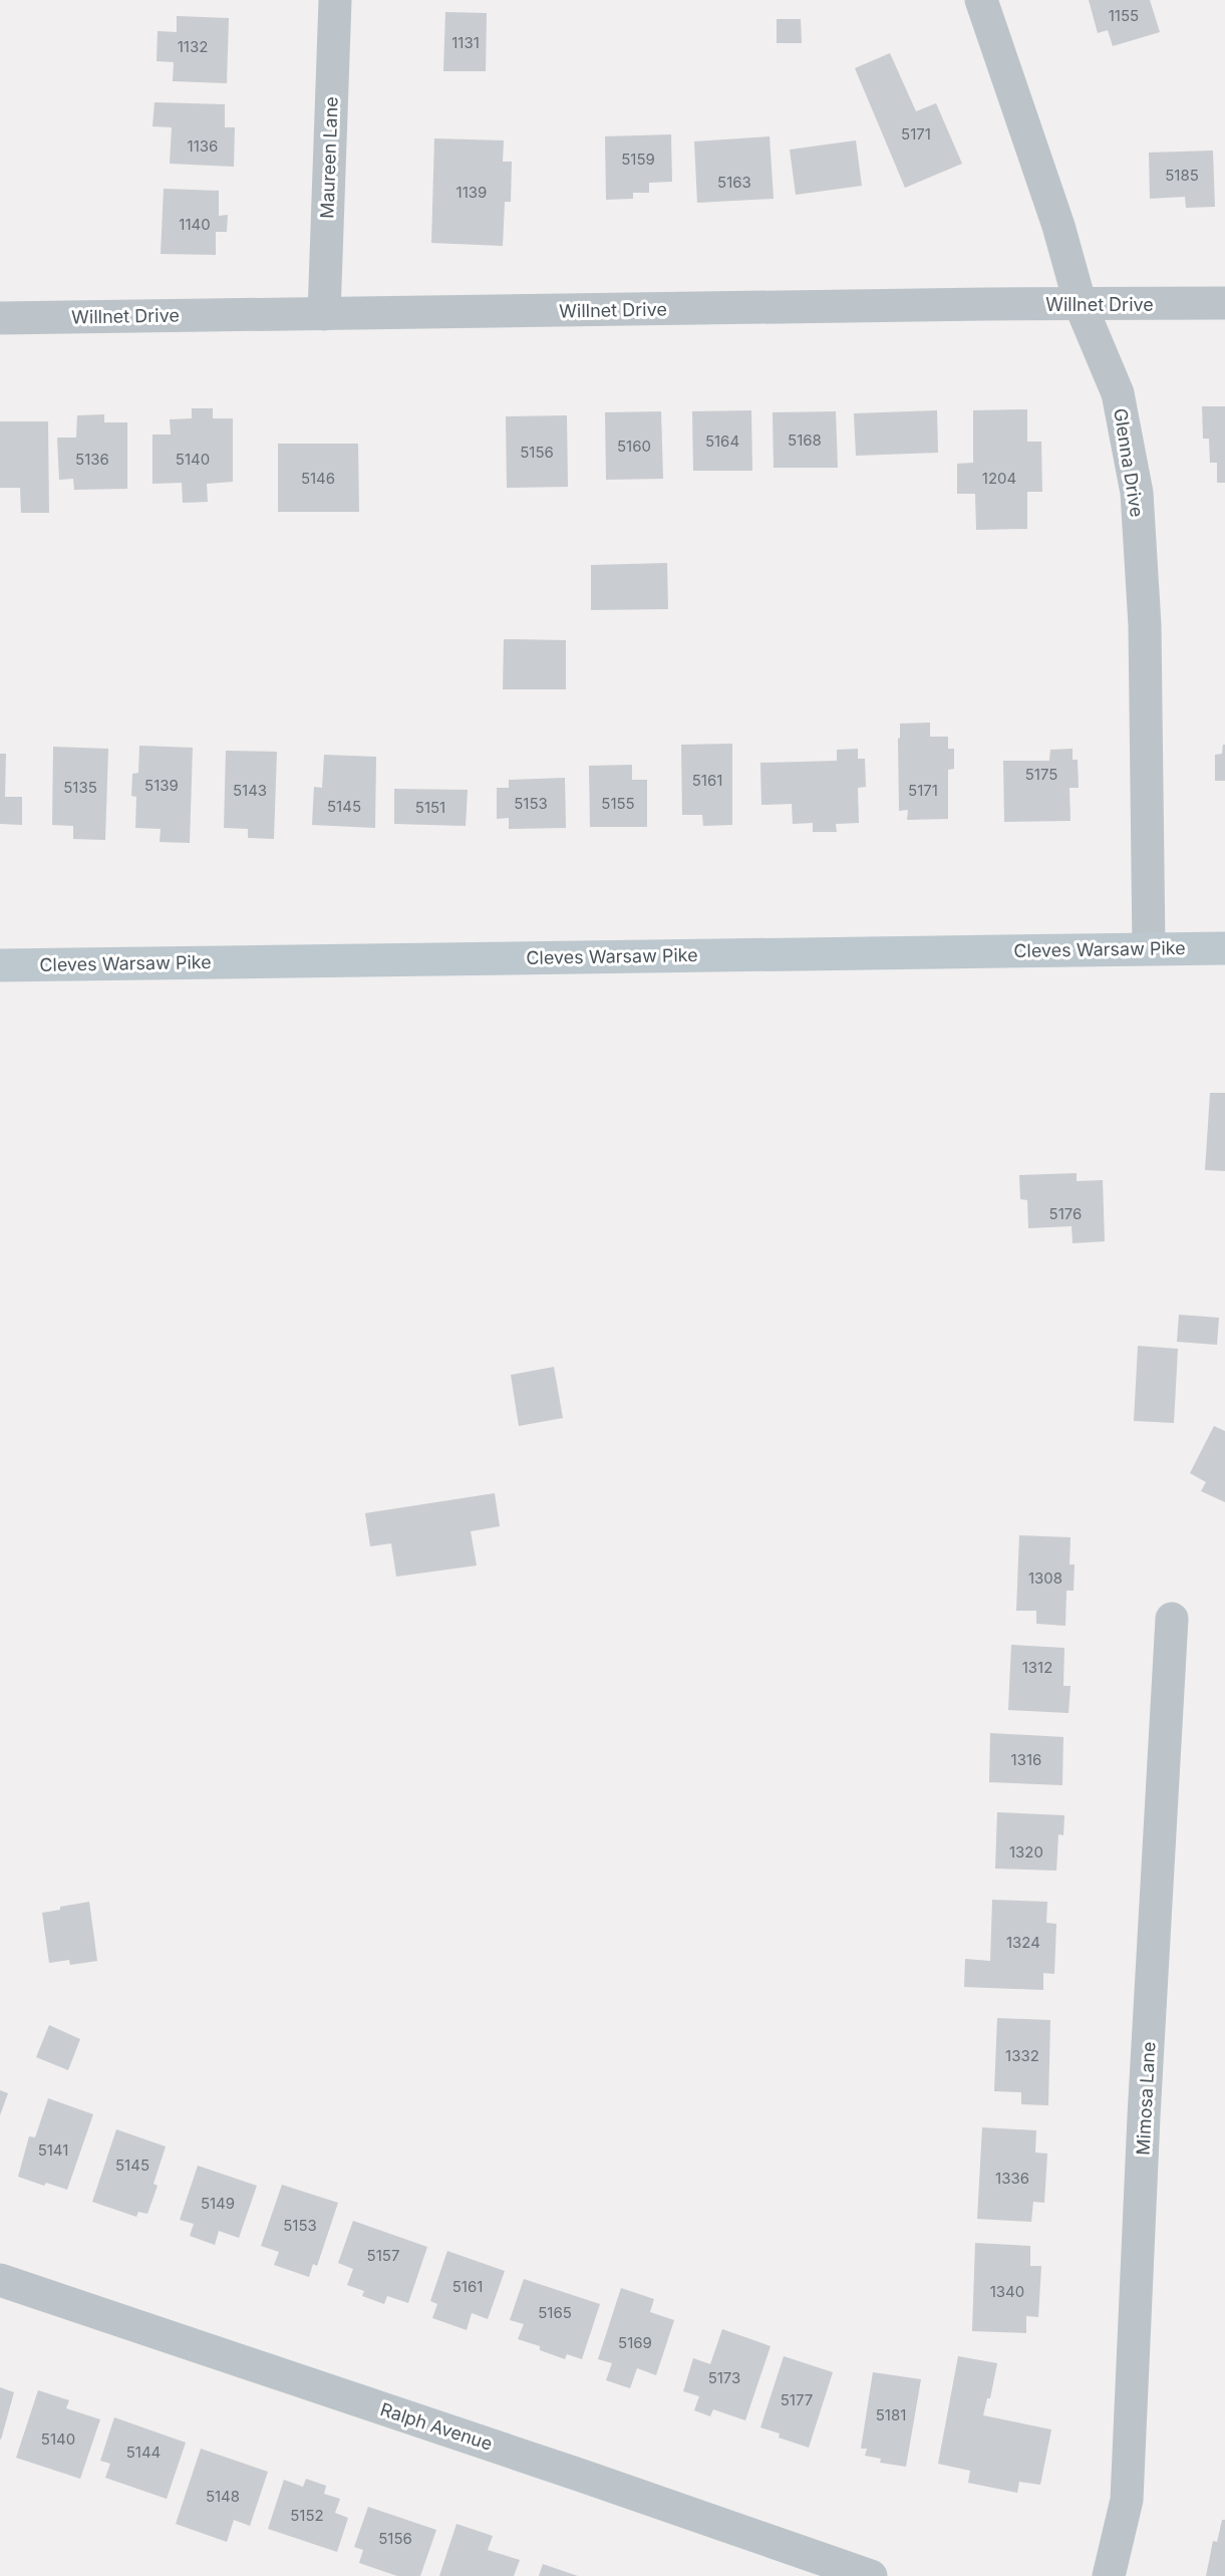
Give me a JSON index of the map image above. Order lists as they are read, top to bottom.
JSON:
{
  "streets": {
    "street": [
      "Maureen Lane",
      "Willnet Drive",
      "Glenna Drive",
      "Cleves Warsaw Pike",
      "Mimosa Lane",
      "Ralph Avenue"
    ]
  },
  "crossings": [
    ["Maureen Lane", "Willnet Drive"],
    ["Willnet Drive", "Glenna Drive"],
    ["Glenna Drive", "Cleves Warsaw Pike"]
  ],
  "house_numbers": [
    "1155",
    "1131",
    "1132",
    "5171",
    "1136",
    "5159",
    "5185",
    "5163",
    "1139",
    "1140",
    "5168",
    "5164",
    "5160",
    "5156",
    "5136",
    "5140",
    "5146",
    "1204",
    "5175",
    "5161",
    "5139",
    "5135",
    "5143",
    "5171",
    "5153",
    "5155",
    "5145",
    "5151",
    "5176",
    "1308",
    "1312",
    "1316",
    "1320",
    "1324",
    "1332",
    "5141",
    "5145",
    "1336",
    "5149",
    "5153",
    "5157",
    "5161",
    "1340",
    "5165",
    "5169",
    "5173",
    "5177",
    "5181",
    "5140",
    "5144",
    "5148",
    "5152",
    "5156"
  ]
}
